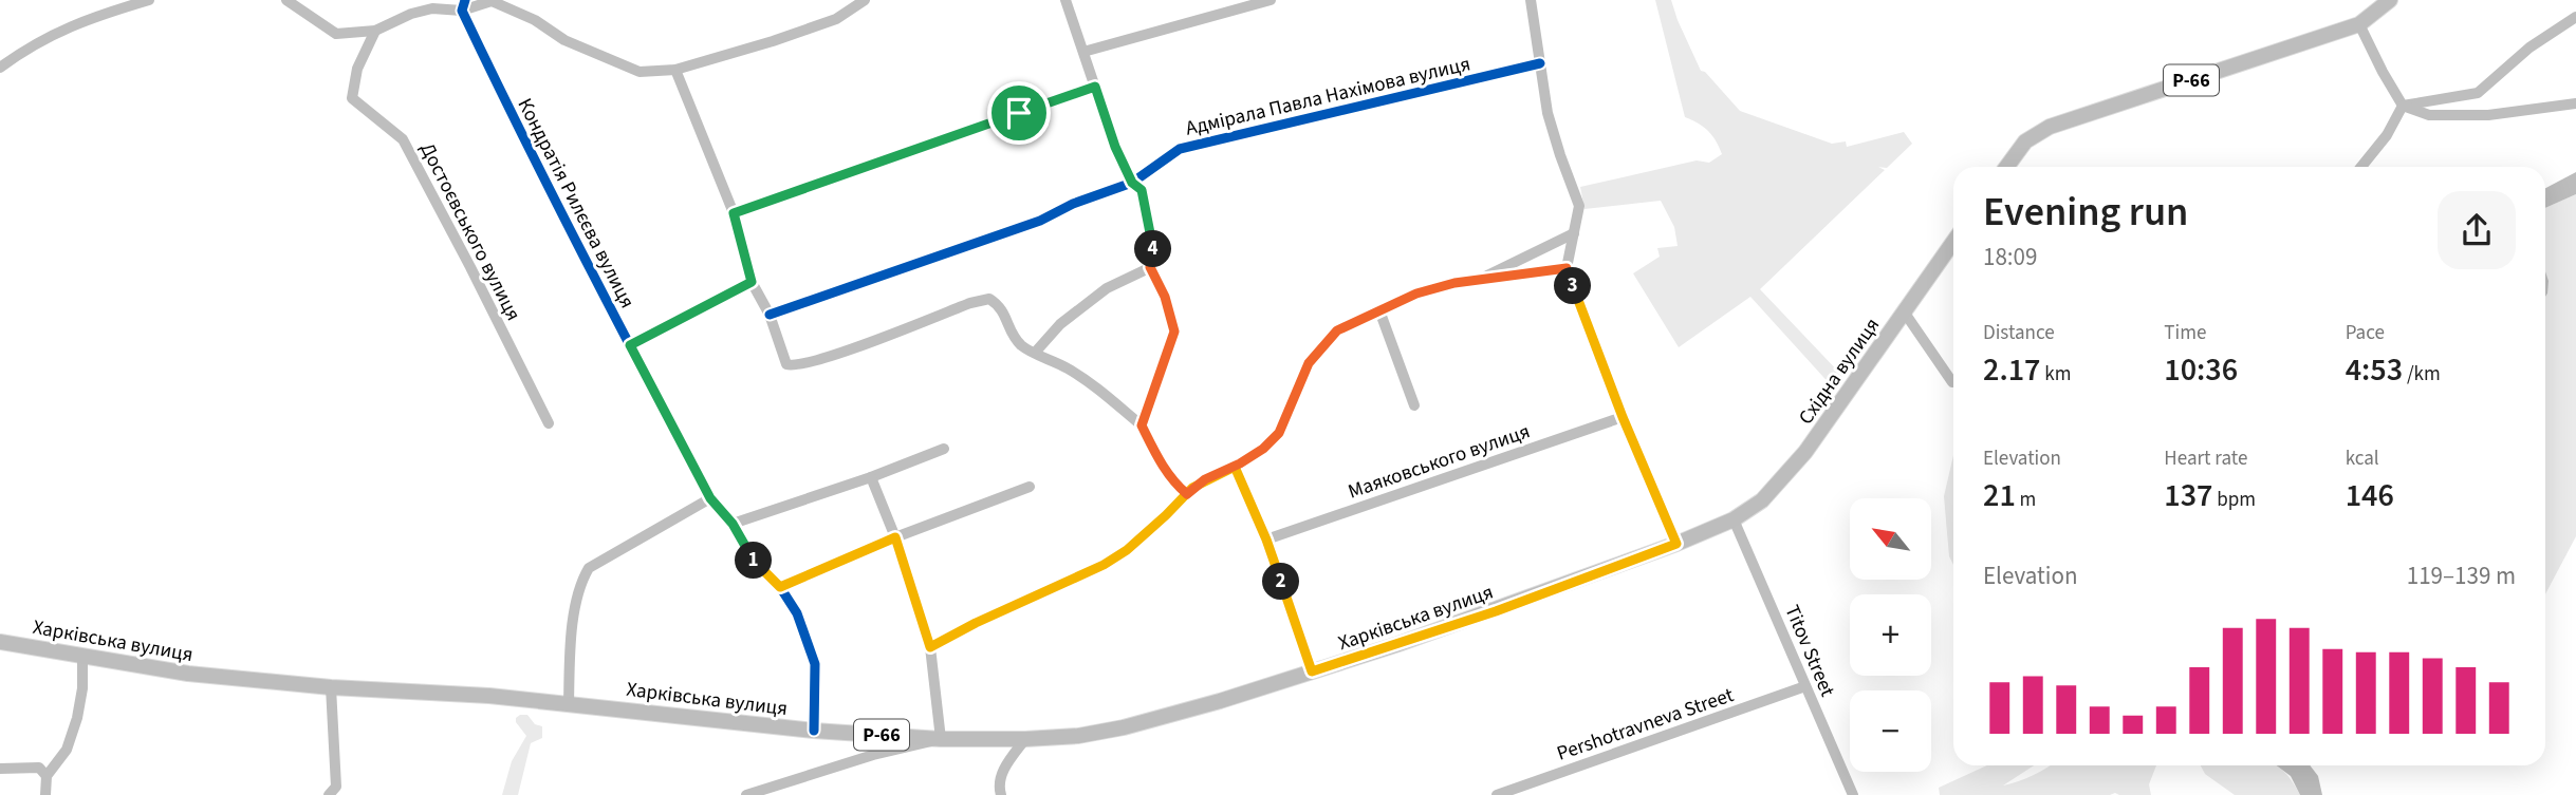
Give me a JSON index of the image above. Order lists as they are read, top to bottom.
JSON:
{
  "streets": {
    "main road": ["Р-66", "Східна вулиця", "Харківська вулиця"],
    "street": [
      "Адмірала Павла Нахімова вулиця",
      "Кондратія Рилєєва вулиця",
      "Достоєвського вулиця",
      "Маяковського вулиця",
      "Titov Street",
      "Pershotravneva Street"
    ]
  },
  "crossings": [
    ["Кондратія Рилєєва вулиця", "Харківська вулиця"],
    ["Східна вулиця", "Харківська вулиця"],
    ["Східна вулиця", "Titov Street"],
    ["Харківська вулиця", "Titov Street"],
    ["Titov Street", "Pershotravneva Street"]
  ],
  "north": "top left",
  "page": {
    "heading": ["Evening run", "18:09"],
    "pins": [
      "4",
      "3",
      "1",
      "2"
    ],
    "stats": [
      ["Distance", "2.17 km"],
      ["Time", "10:36"],
      ["Pace", "4:53 /km"],
      ["Elevation", "21 m"],
      ["Heart rate", "137 bpm"],
      ["kcal", "146"]
    ],
    "map_buttons": ["+", "−"],
    "chart": ["Elevation", "119–139 m"]
  }
}
